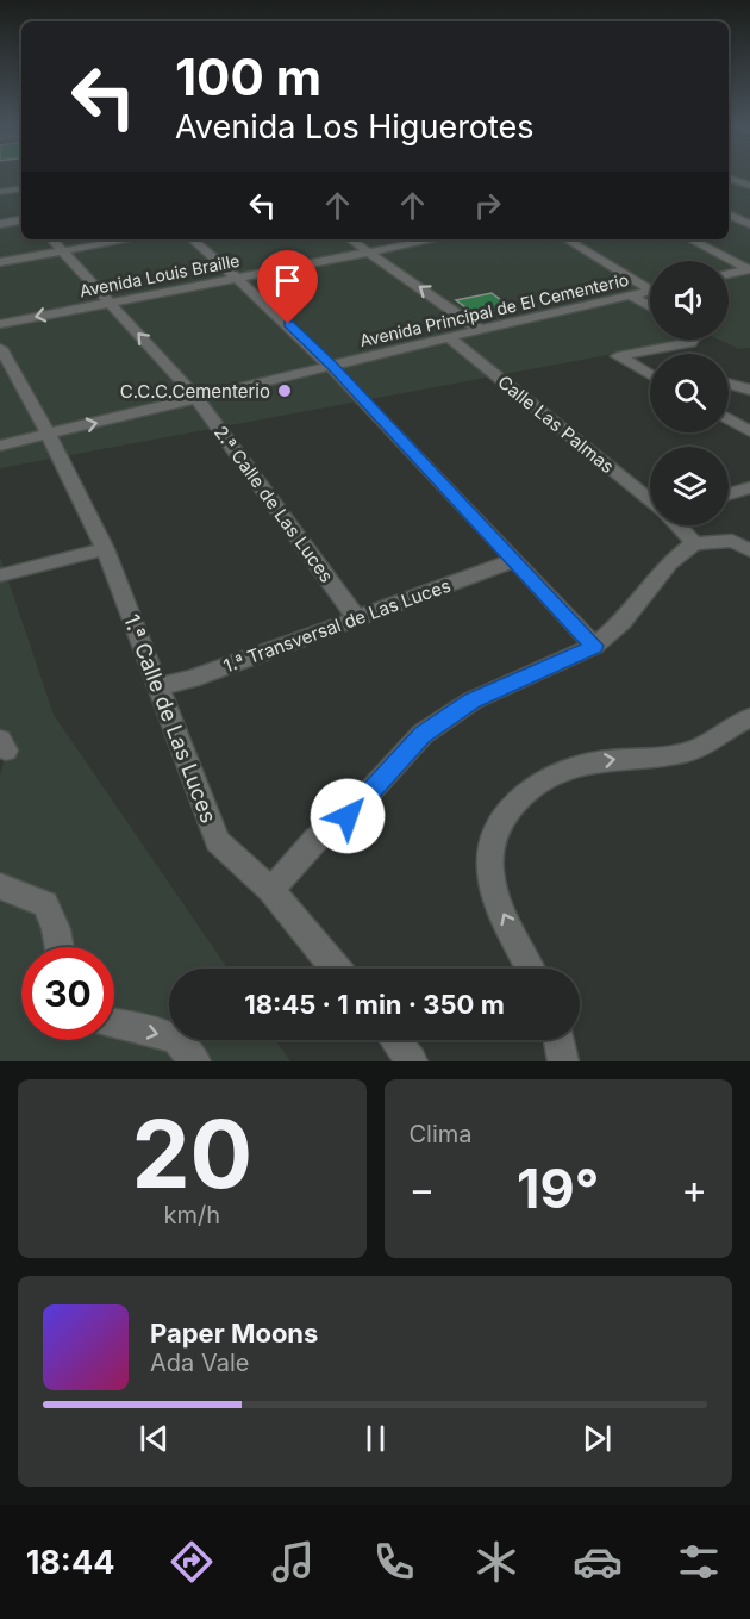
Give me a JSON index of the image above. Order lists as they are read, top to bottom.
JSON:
{
  "streets": {
    "street": [
      "Avenida Louis Braille",
      "Avenida Principal de El Cementerio",
      "Calle Las Palmas",
      "2.ª Calle de Las Luces",
      "1.ª Transversal de Las Luces",
      "1.ª Calle de Las Luces"
    ]
  },
  "crossings": [
    ["Avenida Louis Braille", "2.ª Calle de Las Luces"],
    ["Avenida Principal de El Cementerio", "Calle Las Palmas"],
    ["Avenida Principal de El Cementerio", "2.ª Calle de Las Luces"],
    ["Avenida Principal de El Cementerio", "1.ª Calle de Las Luces"],
    ["2.ª Calle de Las Luces", "1.ª Transversal de Las Luces"],
    ["1.ª Transversal de Las Luces", "1.ª Calle de Las Luces"]
  ],
  "places": ["C.C.C.Cementerio"],
  "page": {
    "turn": ["100 m", "Avenida Los Higuerotes"],
    "limit": "30",
    "trip": "18:45 · 1 min · 350 m",
    "tile": [
      ["20", "km/h"],
      "Clima"
    ],
    "heat": ["−", "19°", "+"],
    "song": ["Paper Moons", "Ada Vale"],
    "tabs": "18:44"
  }
}
